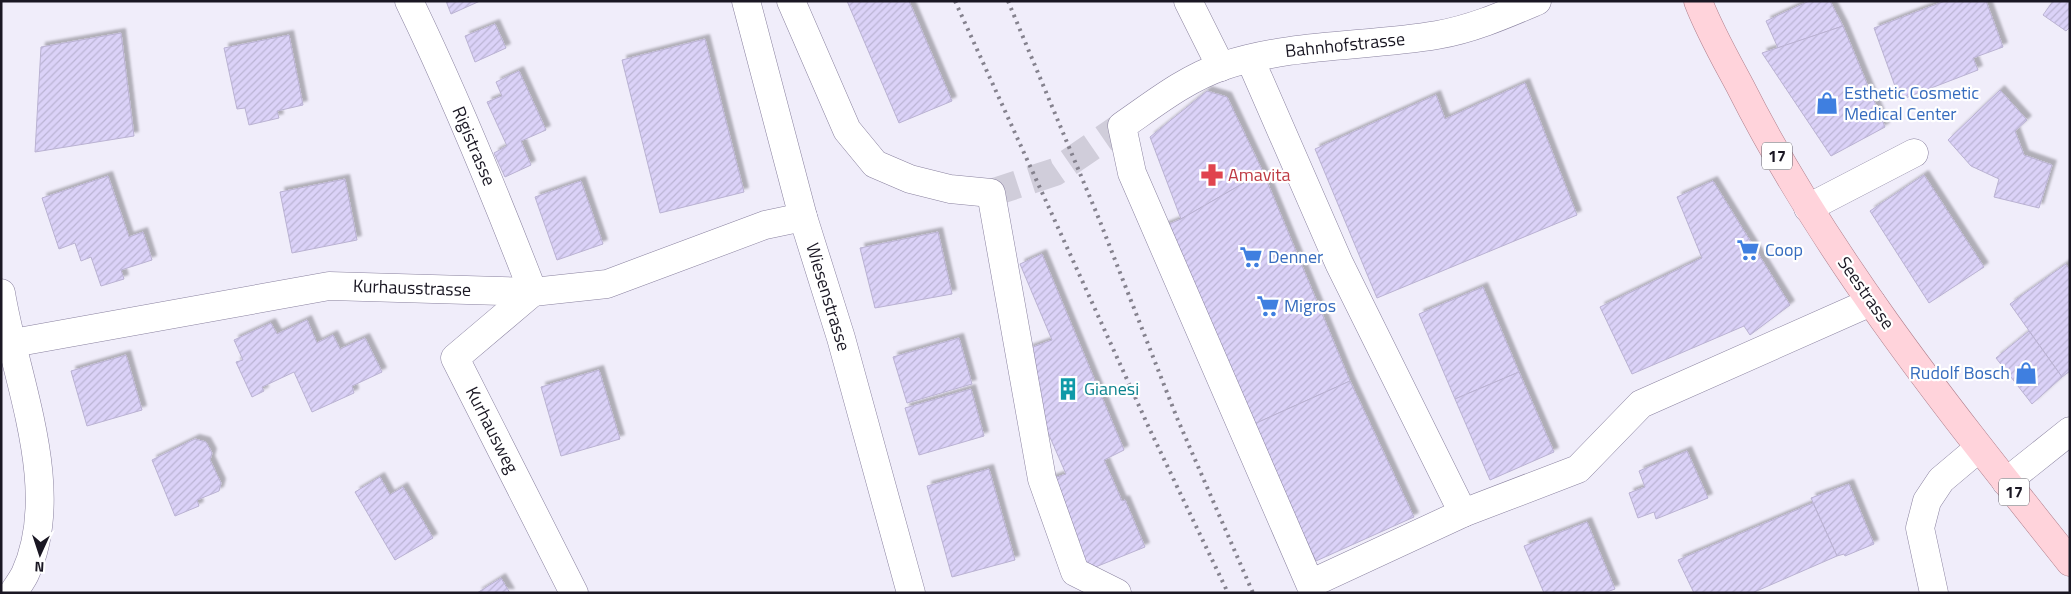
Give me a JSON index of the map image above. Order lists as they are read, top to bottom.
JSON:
{
  "streets": {
    "main road": ["17", "Seestrasse"],
    "street": [
      "Bahnhofstrasse",
      "Rigistrasse",
      "Kurhausstrasse",
      "Wiesenstrasse",
      "Kurhausweg"
    ]
  },
  "crossings": [
    ["Rigistrasse", "Kurhausstrasse"],
    ["Rigistrasse", "Kurhausweg"],
    ["Kurhausstrasse", "Wiesenstrasse"],
    ["Kurhausstrasse", "Kurhausweg"]
  ],
  "places": {
    "shop": ["Esthetic Cosmetic Medical Center", "Rudolf Bosch"],
    "pharmacy": ["Amavita"],
    "supermarket": ["Coop", "Denner", "Migros"],
    "building": ["Gianesi"]
  },
  "north": "bottom"
}
